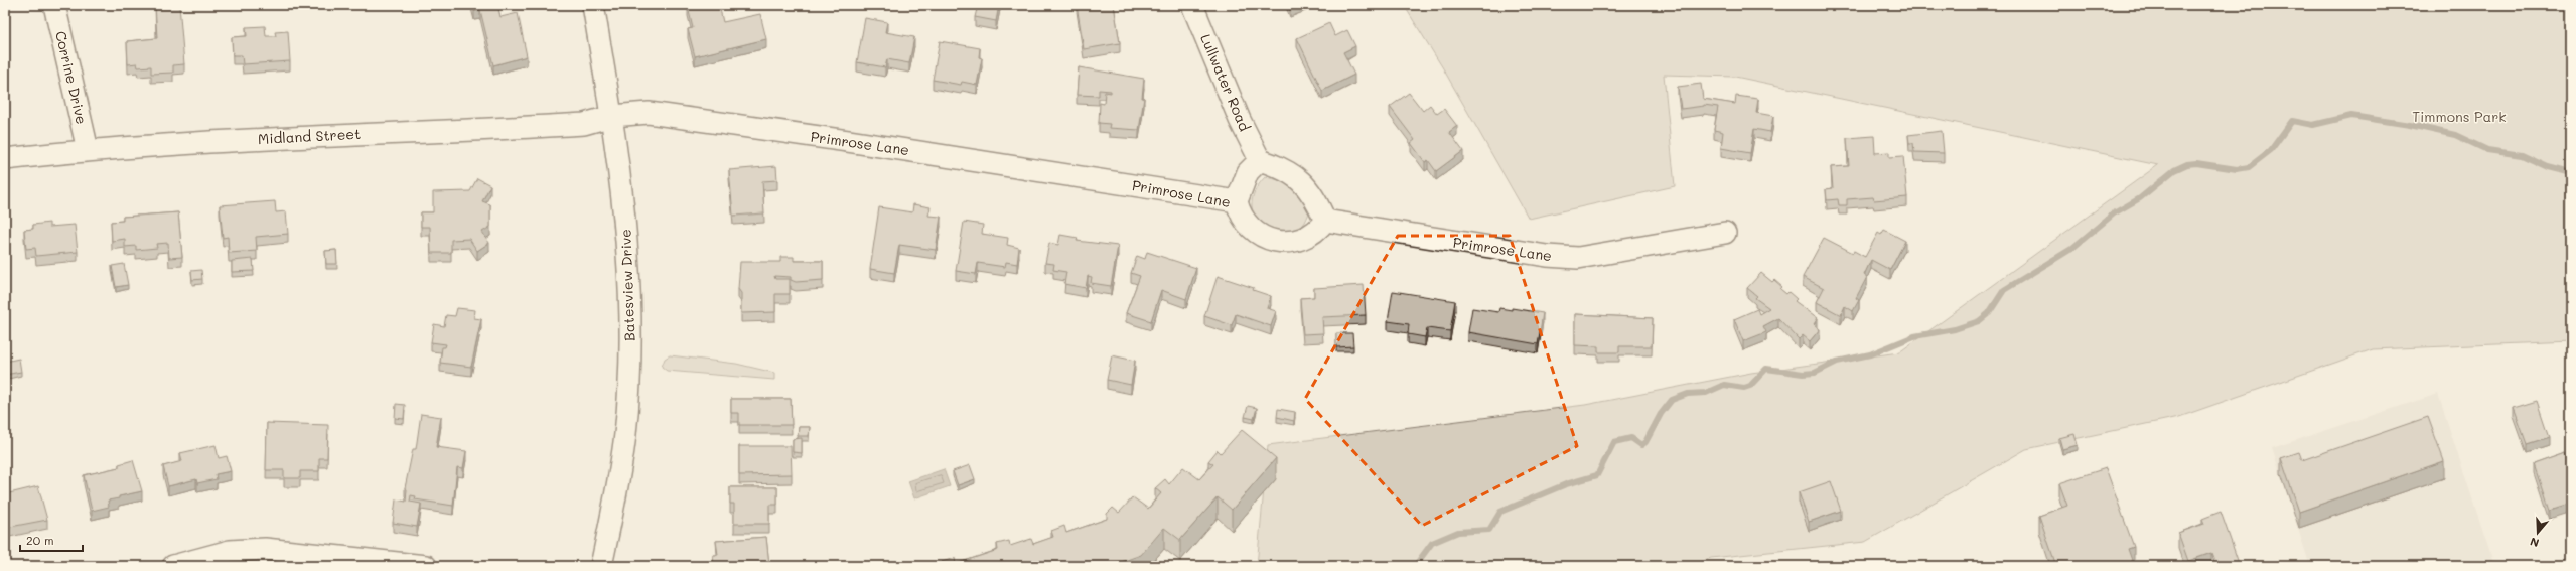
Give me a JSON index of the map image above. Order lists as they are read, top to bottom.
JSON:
{
  "streets": {
    "street": [
      "Corrine Drive",
      "Lullwater Road",
      "Midland Street",
      "Primrose Lane",
      "Batesview Drive"
    ]
  },
  "crossings": [
    ["Corrine Drive", "Midland Street"],
    ["Lullwater Road", "Primrose Lane"],
    ["Midland Street", "Primrose Lane"],
    ["Midland Street", "Batesview Drive"],
    ["Primrose Lane", "Batesview Drive"]
  ],
  "parks": ["Timmons Park"],
  "scale_bar": "20 m",
  "north": "bottom"
}
